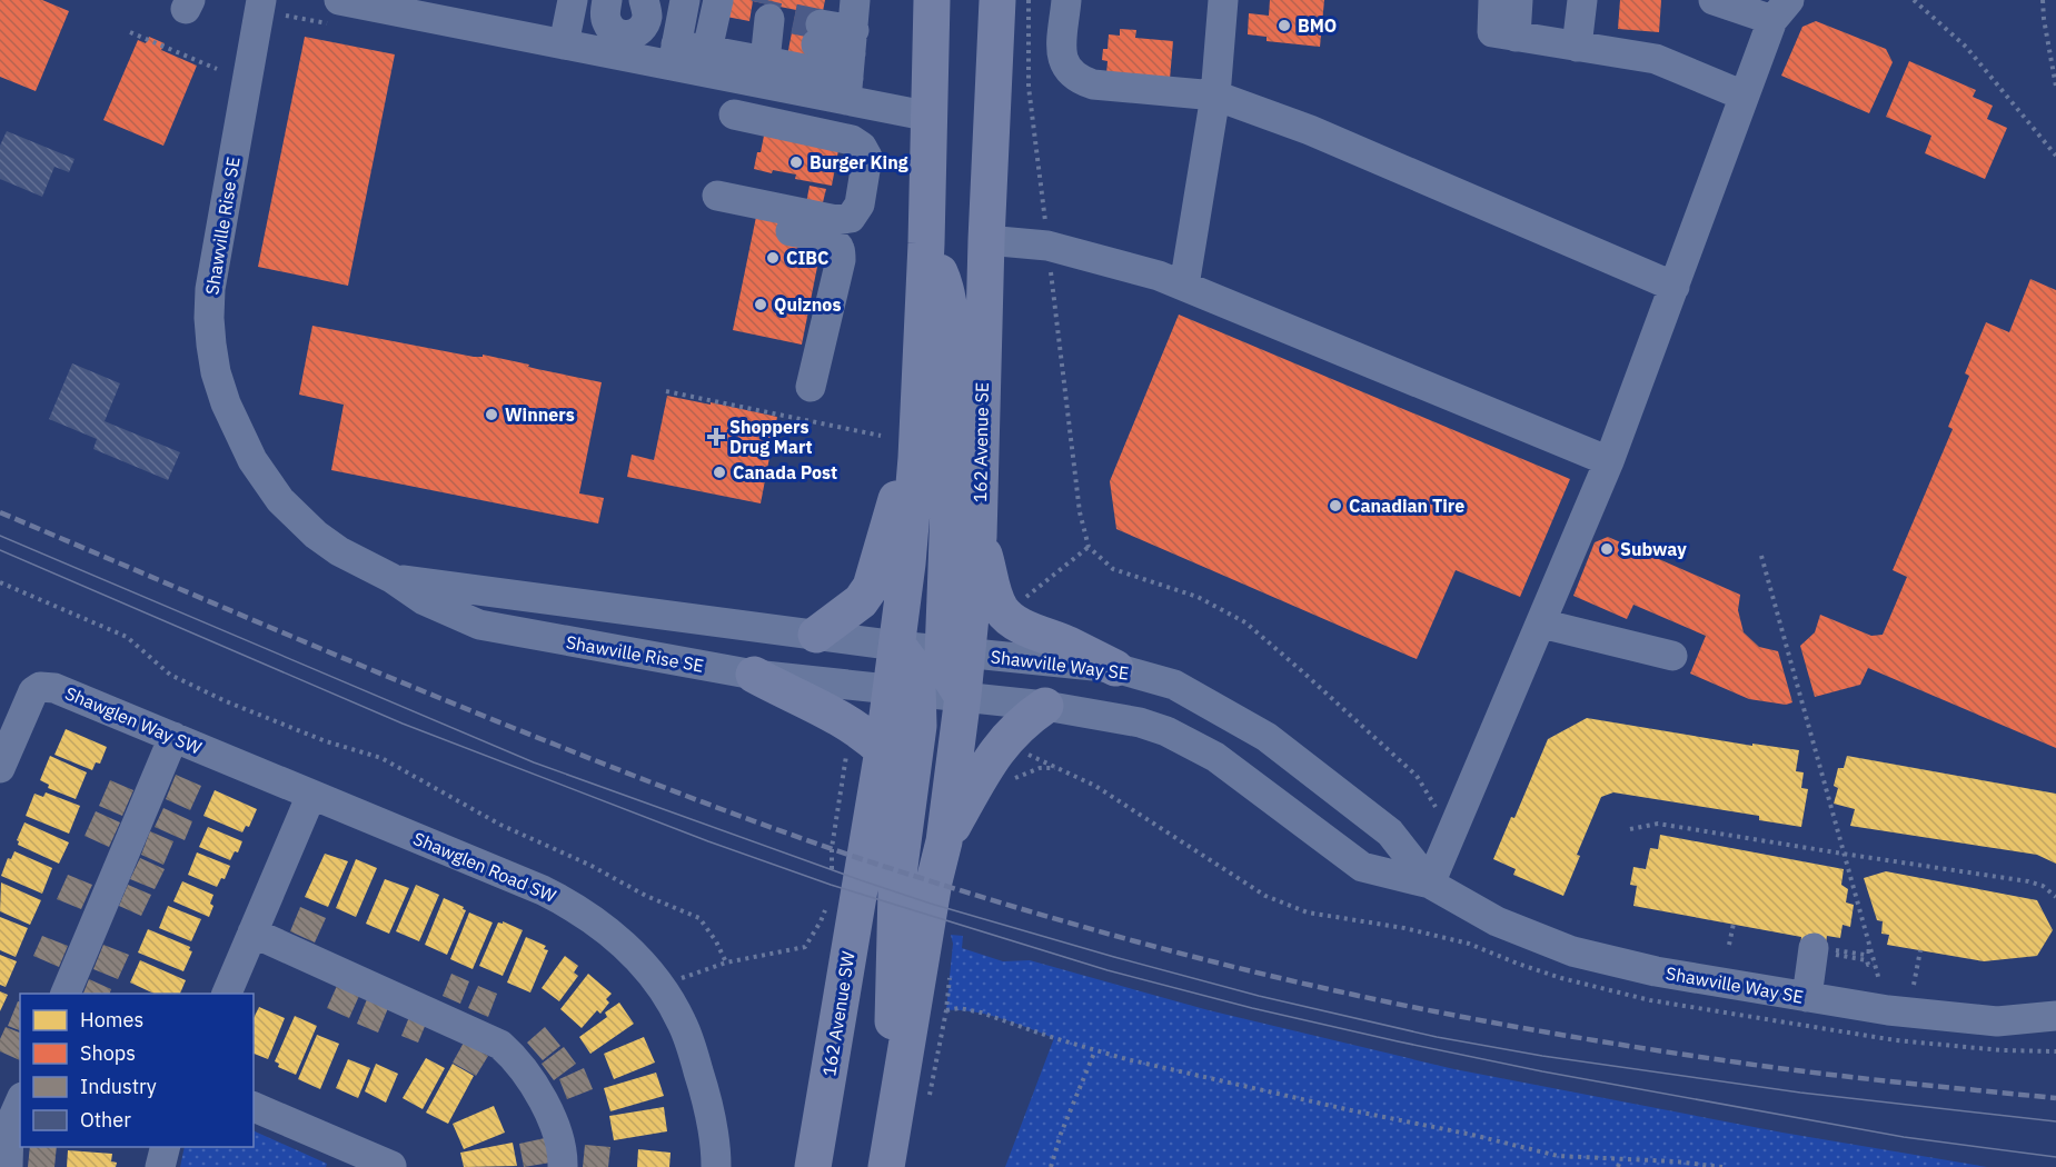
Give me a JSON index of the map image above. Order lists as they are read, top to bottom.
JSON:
{
  "streets": {
    "main road": ["162 Avenue SE", "162 Avenue SW"],
    "street": [
      "Shawville Rise SE",
      "Shawville Way SE",
      "Shawglen Way SW",
      "Shawglen Road SW"
    ]
  },
  "crossings": [
    ["Shawville Rise SE", "Shawville Way SE"],
    ["162 Avenue SE", "Shawville Way SE"],
    ["Shawglen Way SW", "Shawglen Road SW"]
  ],
  "places": {
    "other": [
      "BMO",
      "Burger King",
      "CIBC",
      "Quiznos",
      "Winners",
      "Canada Post",
      "Canadian Tire",
      "Subway"
    ],
    "health": ["Shoppers Drug Mart"]
  },
  "legend": [
    "Homes",
    "Shops",
    "Industry",
    "Other"
  ]
}
